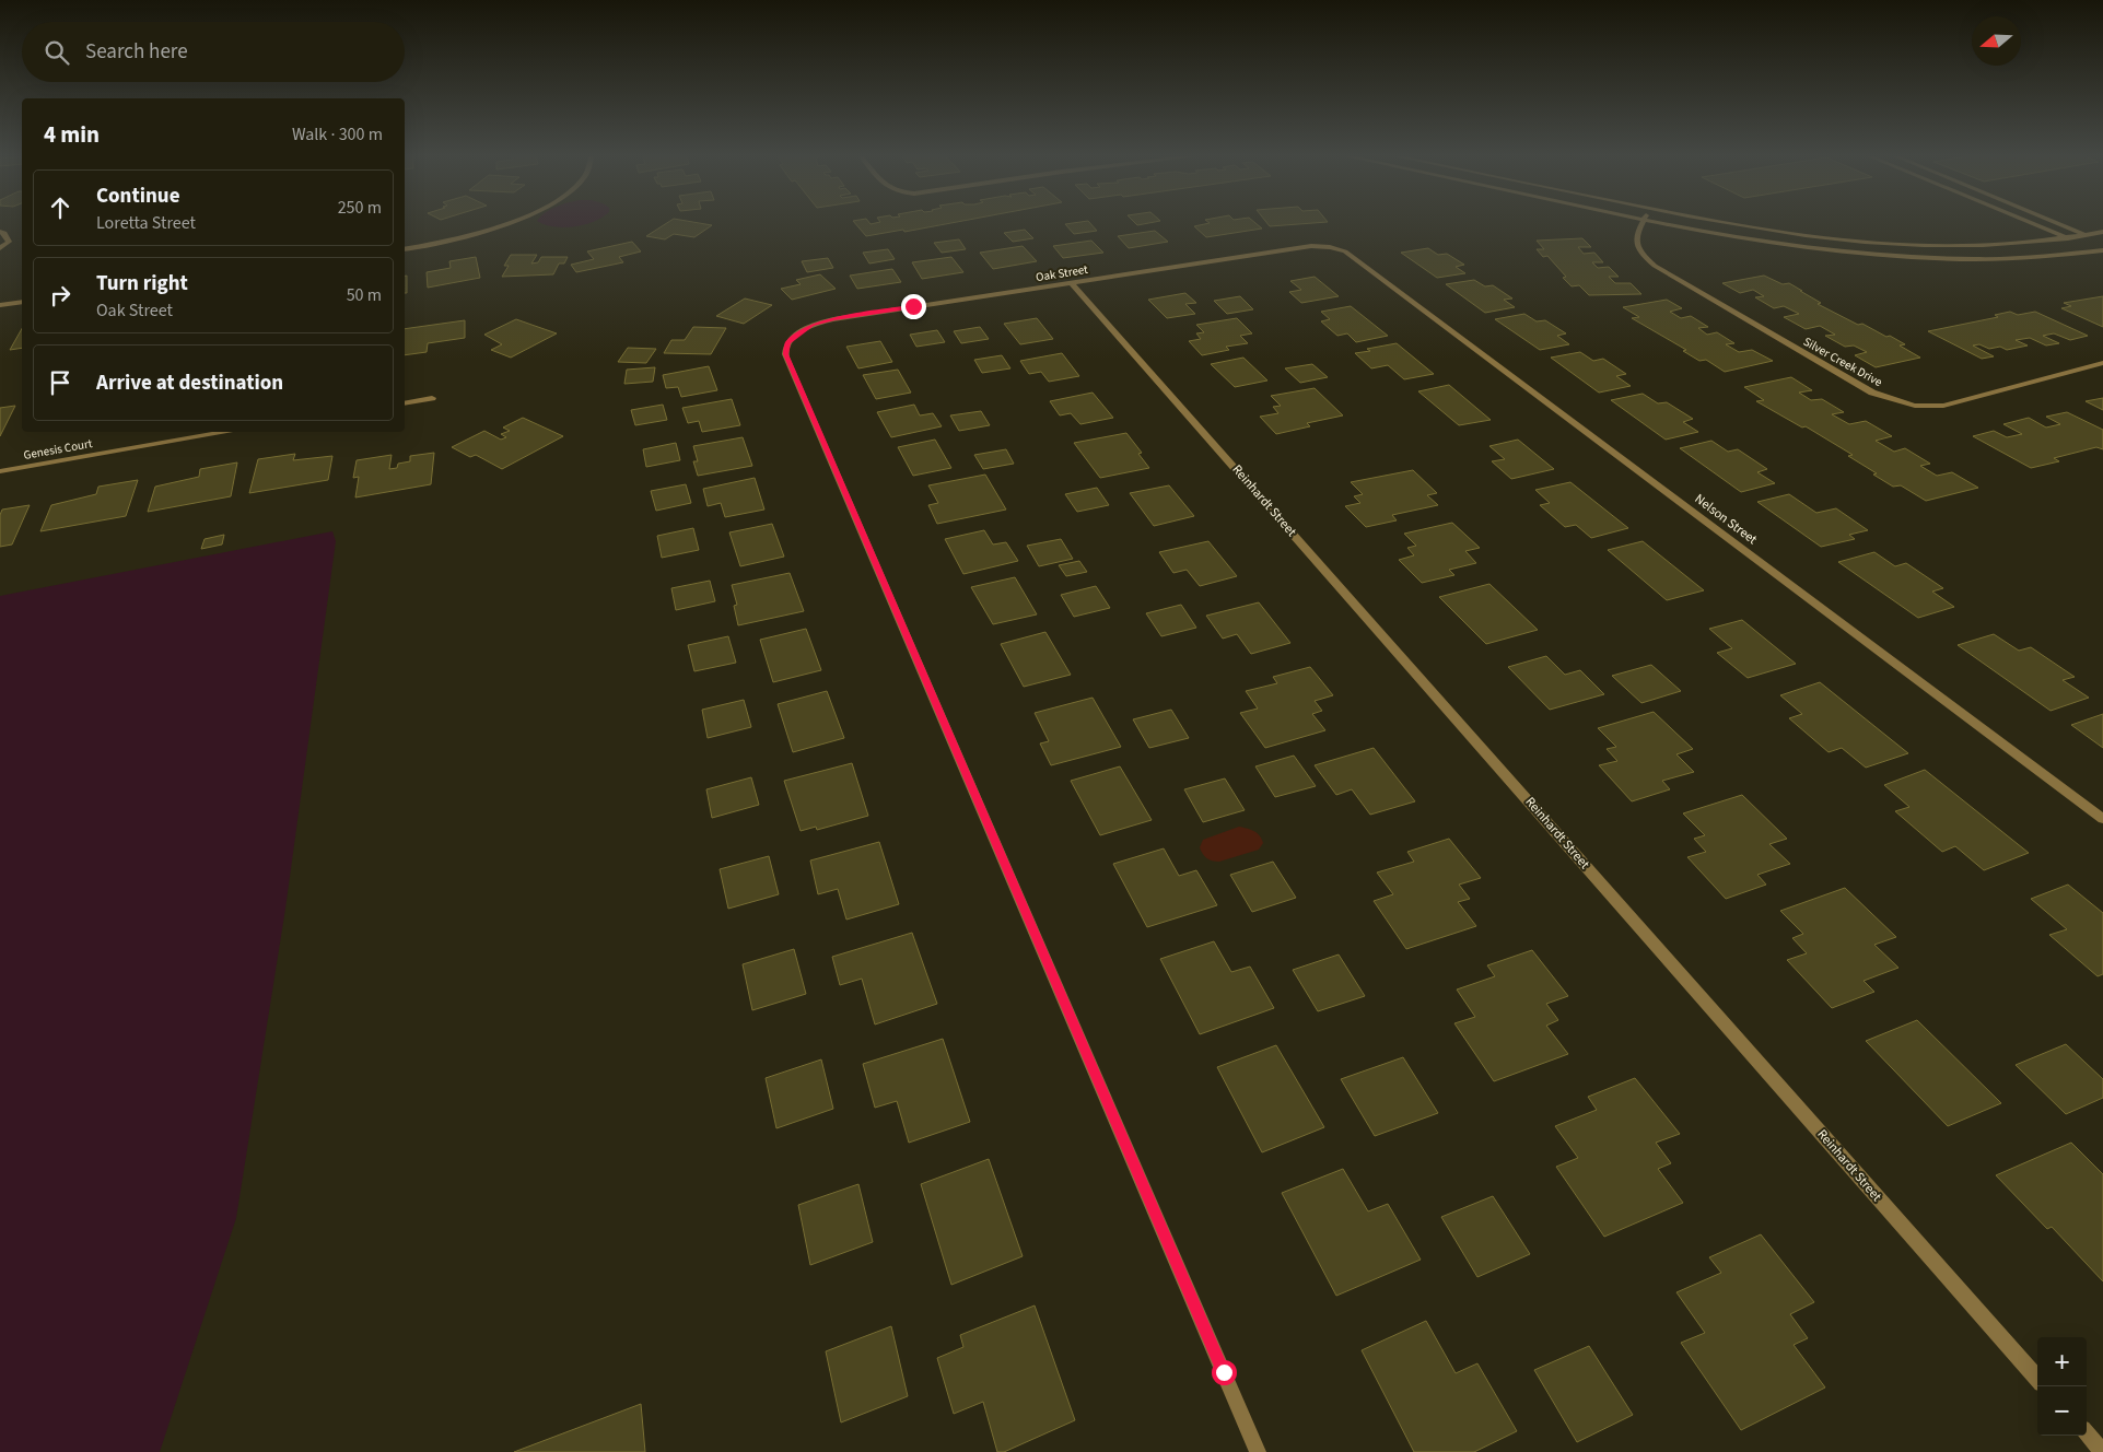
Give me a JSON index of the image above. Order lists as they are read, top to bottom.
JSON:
{
  "streets": {
    "street": [
      "Oak Street",
      "Silver Creek Drive",
      "Genesis Court",
      "Reinhardt Street",
      "Nelson Street"
    ]
  },
  "crossings": [
    ["Oak Street", "Reinhardt Street"],
    ["Oak Street", "Nelson Street"]
  ],
  "north": "left",
  "page": {
    "search": "Search here",
    "heading": ["4 min", "Walk · 300 m"],
    "list": [
      ["Continue", "Loretta Street", "250 m"],
      ["Turn right", "Oak Street", "50 m"],
      "Arrive at destination"
    ],
    "map_buttons": ["+", "−"]
  }
}
